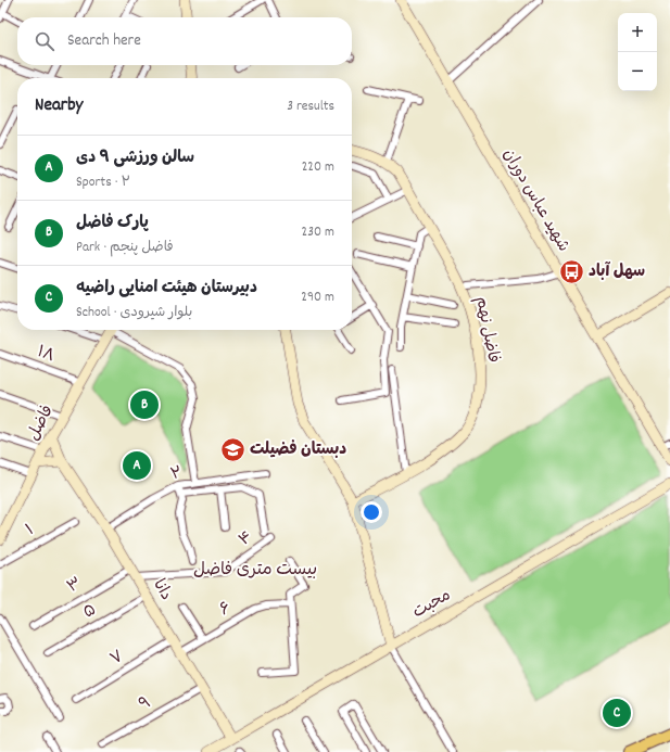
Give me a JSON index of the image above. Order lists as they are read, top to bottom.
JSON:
{
  "streets": {
    "street": [
      "شهید عباس دوران",
      "فاضل نهم",
      "۱۸",
      "فاضل",
      "۲",
      "۱",
      "۴",
      "۳",
      "دانا",
      "محبت",
      "۶",
      "۵",
      "۷",
      "۹"
    ]
  },
  "crossings": [
    ["۱۸", "فاضل"],
    ["فاضل", "دانا"],
    ["۲", "دانا"],
    ["۴", "۳"],
    ["۴", "دانا"],
    ["۳", "دانا"],
    ["دانا", "محبت"],
    ["دانا", "۶"],
    ["دانا", "۵"],
    ["دانا", "۷"],
    ["دانا", "۹"]
  ],
  "districts": ["بیست متری فاضل"],
  "places": {
    "bus stop": ["سهل آباد"],
    "school or university": ["دبستان فضیلت"]
  },
  "page": {
    "map_buttons": ["+", "−"],
    "search": "Search here",
    "heading": ["Nearby", "3 results"],
    "list": [
      {
        "mark": "A",
        "name": "سالن ورزشی ۹ دی",
        "note": "Sports · ۲",
        "value": "220 m"
      },
      {
        "mark": "B",
        "name": "پارک فاضل",
        "note": "Park · فاضل پنجم",
        "value": "230 m"
      },
      {
        "mark": "C",
        "name": "دبیرستان هیئت امنایی راضیه",
        "note": "School · بلوار شیرودی",
        "value": "290 m"
      }
    ],
    "pins": ["B", "A", "C"]
  }
}
